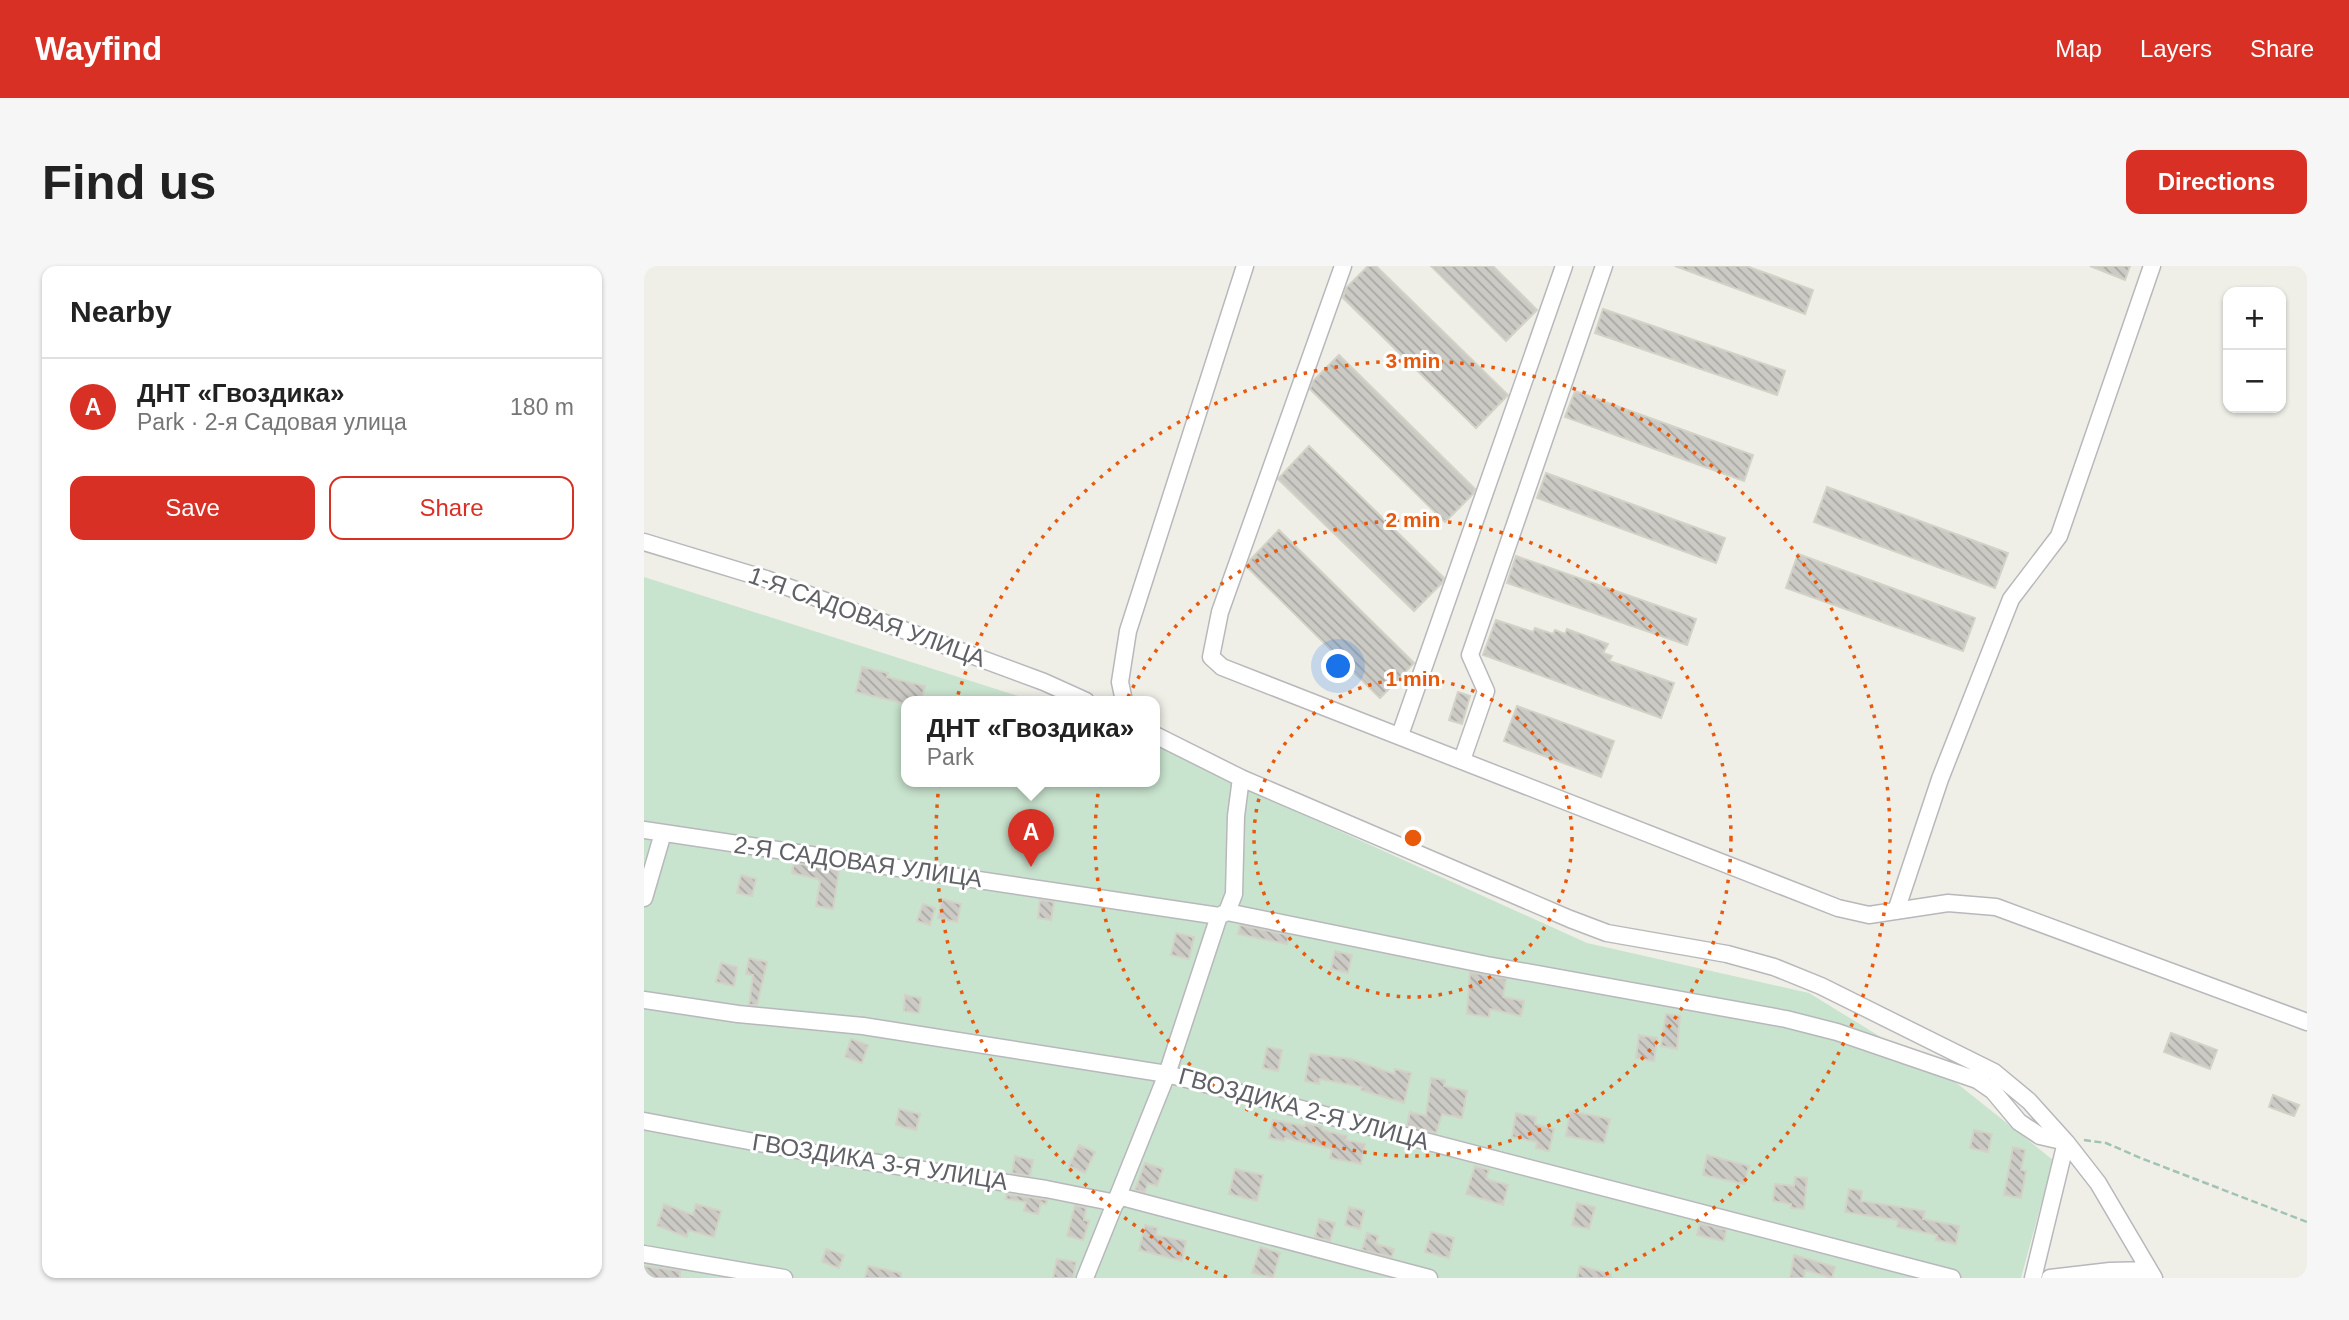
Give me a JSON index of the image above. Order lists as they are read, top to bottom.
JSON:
{
  "streets": {
    "street": [
      "1-Я САДОВАЯ УЛИЦА",
      "2-Я САДОВАЯ УЛИЦА",
      "ГВОЗДИКА 2-Я УЛИЦА",
      "ГВОЗДИКА 3-Я УЛИЦА"
    ]
  },
  "page": {
    "header": "Wayfind",
    "nav": ["Map", "Layers", "Share"],
    "buttons": [
      "Directions",
      ["Save", "Share"]
    ],
    "title": "Find us",
    "heading": "Nearby",
    "map_buttons": ["+", "−"],
    "list": [
      {
        "mark": "A",
        "name": "ДНТ «Гвоздика»",
        "note": "Park · 2-я Садовая улица",
        "value": "180 m"
      }
    ],
    "popup": ["ДНТ «Гвоздика»", "Park"],
    "pins": "A"
  },
  "rings": ["3 min", "2 min", "1 min"]
}
